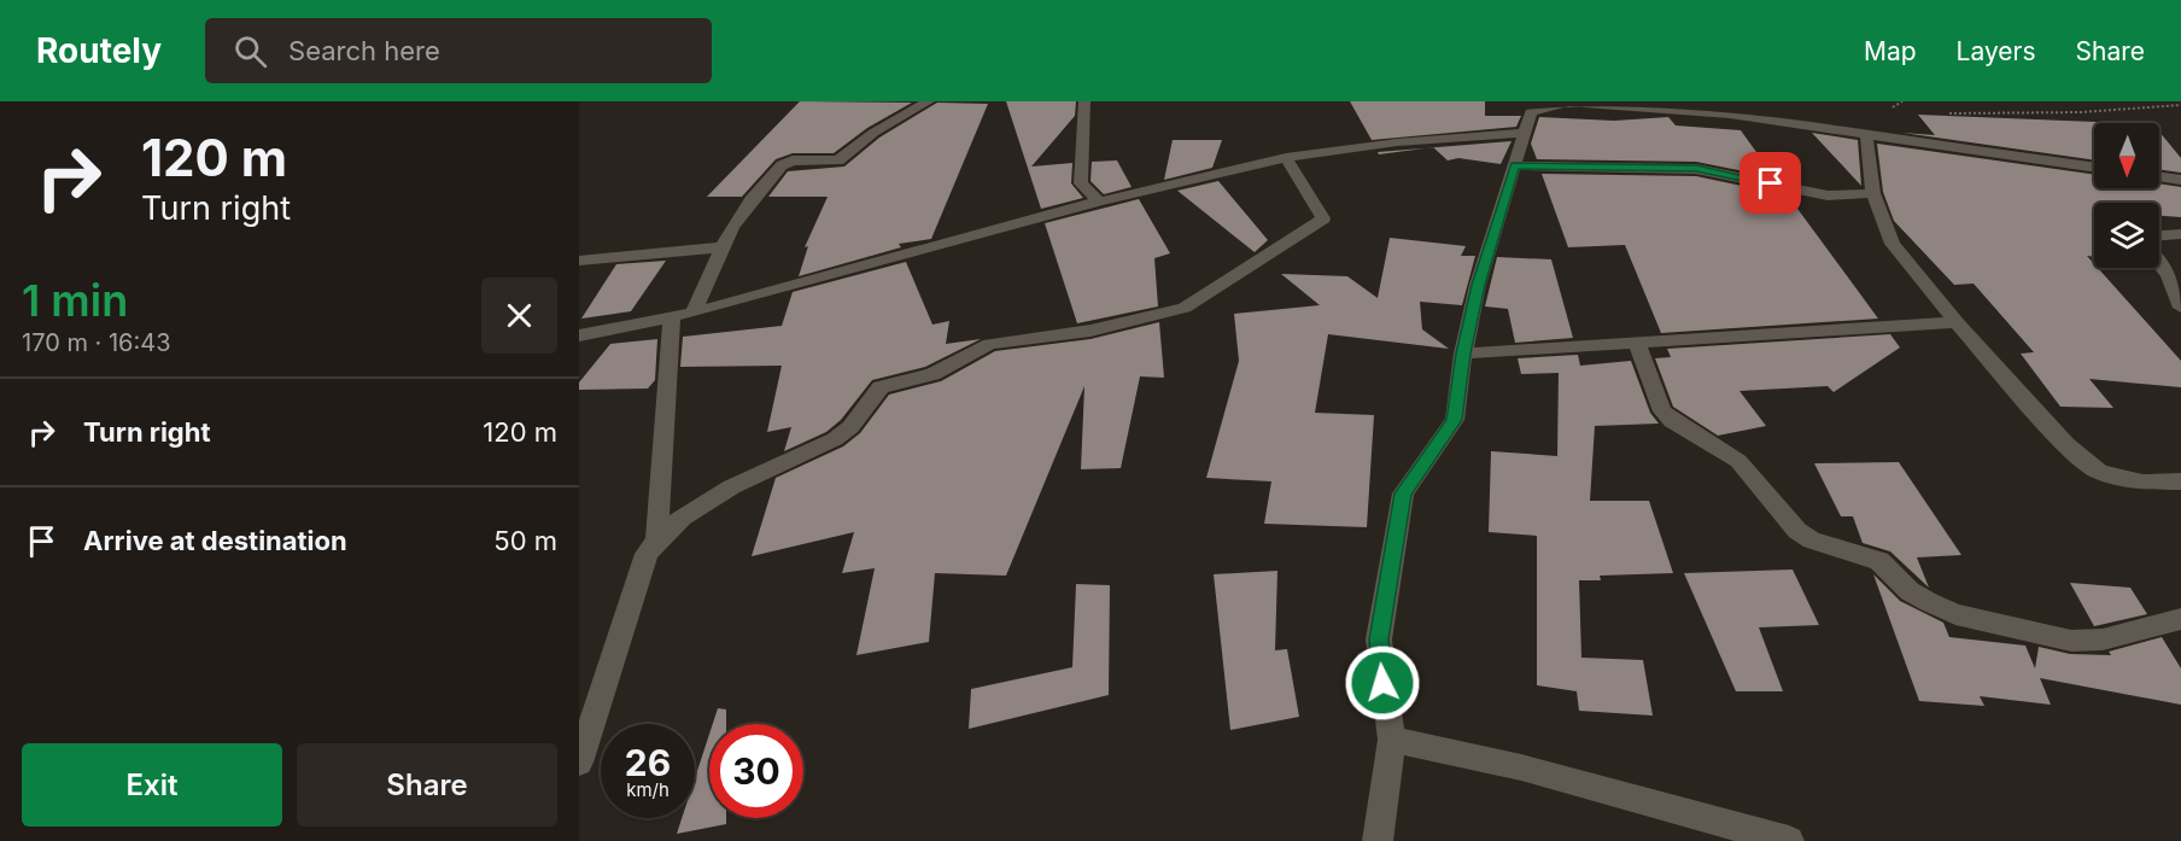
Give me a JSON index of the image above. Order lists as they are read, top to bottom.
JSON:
{
  "north": "bottom",
  "page": {
    "header": "Routely",
    "search": "Search here",
    "nav": ["Map", "Layers", "Share"],
    "turn": ["120 m", "Turn right"],
    "heading": ["1 min", "170 m · 16:43"],
    "list": [
      {
        "name": "Turn right",
        "value": "120 m"
      },
      {
        "name": "Arrive at destination",
        "value": "50 m"
      }
    ],
    "speed": "26 km/h",
    "limit": "30",
    "buttons": ["Exit", "Share"]
  }
}
